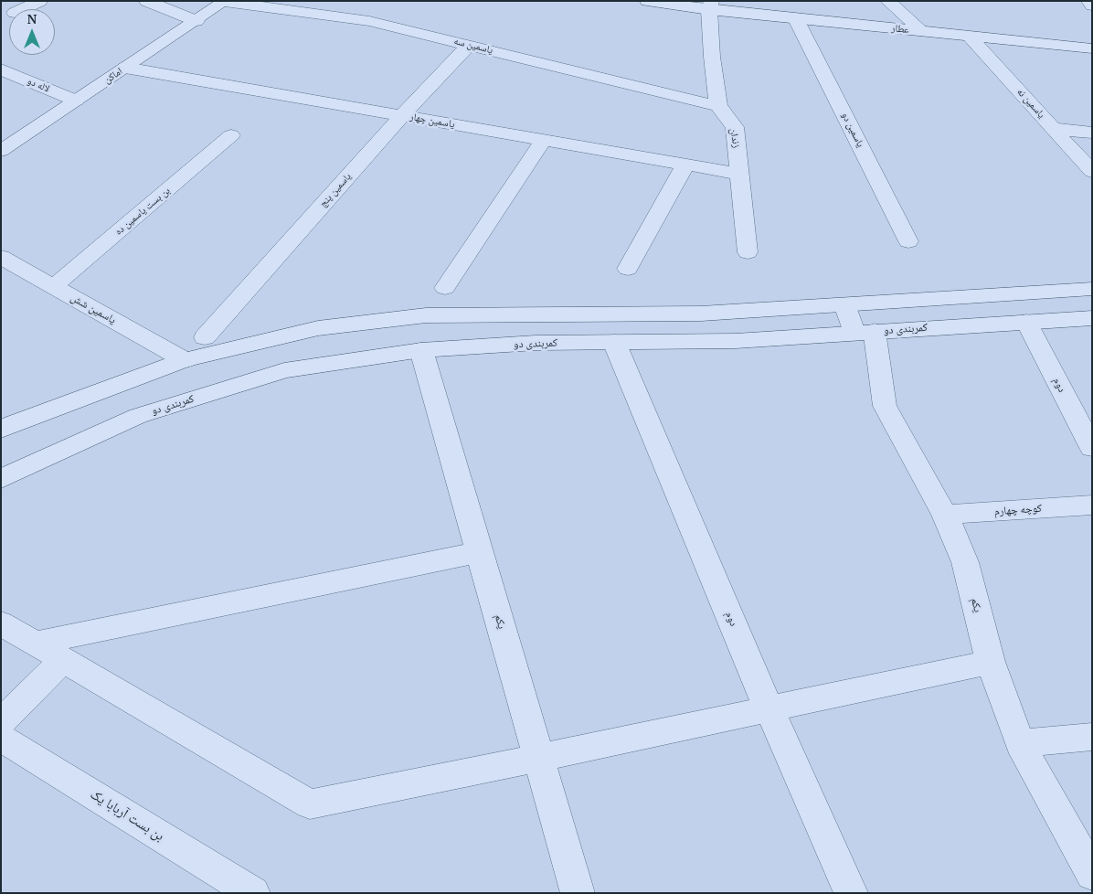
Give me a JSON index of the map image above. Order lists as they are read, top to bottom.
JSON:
{
  "streets": {
    "street": [
      "عطار",
      "یاسمین سه",
      "اماکن",
      "لاله دو",
      "یاسمین نه",
      "یاسمین چهار",
      "یاسمین دو",
      "زندان",
      "یاسمین پنج",
      "بن بست یاسمین ده",
      "یاسمین شش",
      "کمربندی دو",
      "دوم",
      "کوچه چهارم",
      "یکم",
      "بن بست آربابا یک"
    ]
  },
  "crossings": [
    ["عطار", "یاسمین نه"],
    ["عطار", "یاسمین دو"],
    ["یاسمین سه", "اماکن"],
    ["یاسمین سه", "زندان"],
    ["یاسمین سه", "یاسمین پنج"],
    ["اماکن", "لاله دو"],
    ["اماکن", "یاسمین چهار"],
    ["یاسمین چهار", "زندان"],
    ["یاسمین چهار", "یاسمین پنج"],
    ["بن بست یاسمین ده", "یاسمین شش"],
    ["کمربندی دو", "دوم"],
    ["کمربندی دو", "یکم"],
    ["کوچه چهارم", "یکم"]
  ],
  "north": "top"
}
